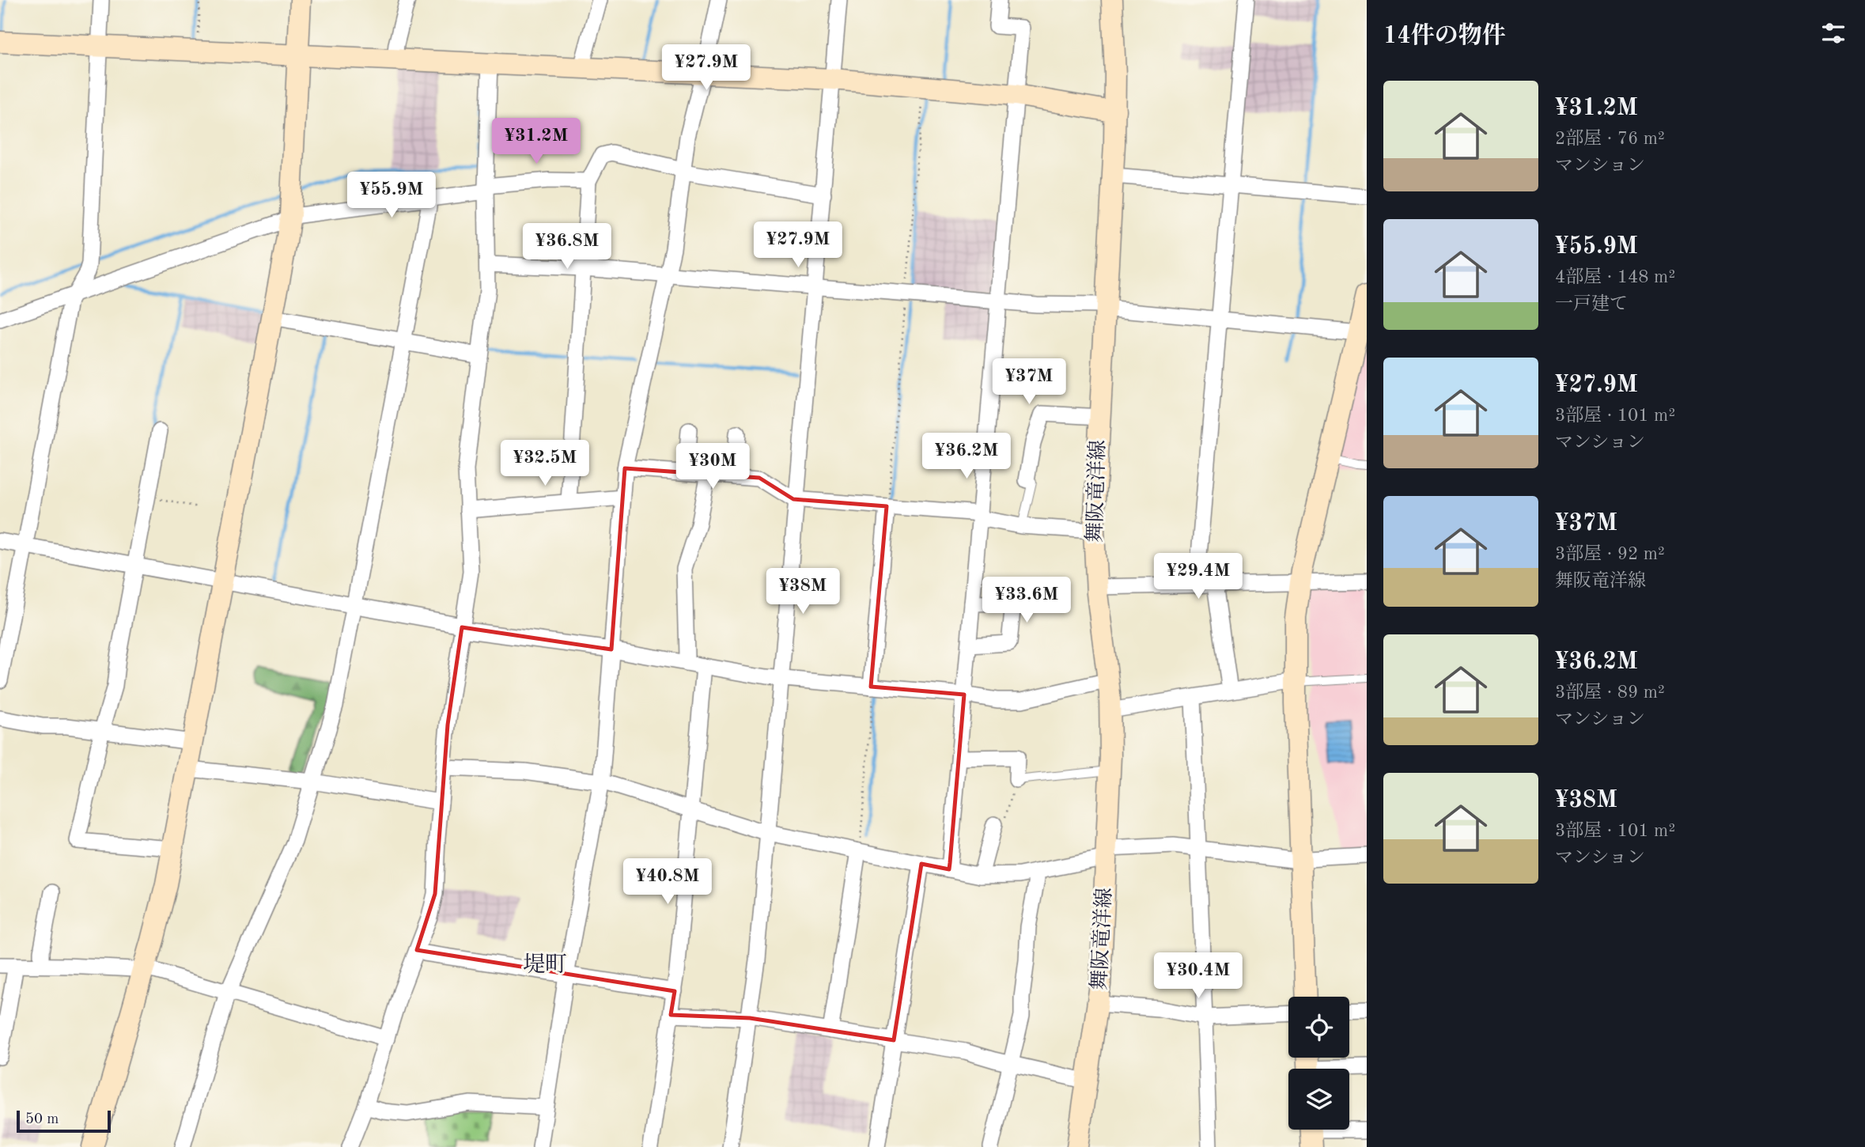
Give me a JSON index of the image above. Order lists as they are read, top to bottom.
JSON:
{
  "streets": {
    "street": ["舞阪竜洋線"]
  },
  "districts": ["堤町"],
  "scale_bar": "50 m",
  "page": {
    "heading": "14件の物件",
    "price": [
      "¥27.9M",
      "¥31.2M",
      "¥55.9M",
      "¥27.9M",
      "¥36.8M",
      "¥37M",
      "¥36.2M",
      "¥32.5M",
      "¥30M",
      "¥29.4M",
      "¥38M",
      "¥33.6M",
      "¥40.8M",
      "¥30.4M"
    ],
    "list": [
      {
        "name": "¥31.2M",
        "note": "2部屋 · 76 m² · マンション"
      },
      {
        "name": "¥55.9M",
        "note": "4部屋 · 148 m² · 一戸建て"
      },
      {
        "name": "¥27.9M",
        "note": "3部屋 · 101 m² · マンション"
      },
      {
        "name": "¥37M",
        "note": "3部屋 · 92 m² · 舞阪竜洋線"
      },
      {
        "name": "¥36.2M",
        "note": "3部屋 · 89 m² · マンション"
      },
      {
        "name": "¥38M",
        "note": "3部屋 · 101 m² · マンション"
      }
    ],
    "scale": "50 m"
  }
}
